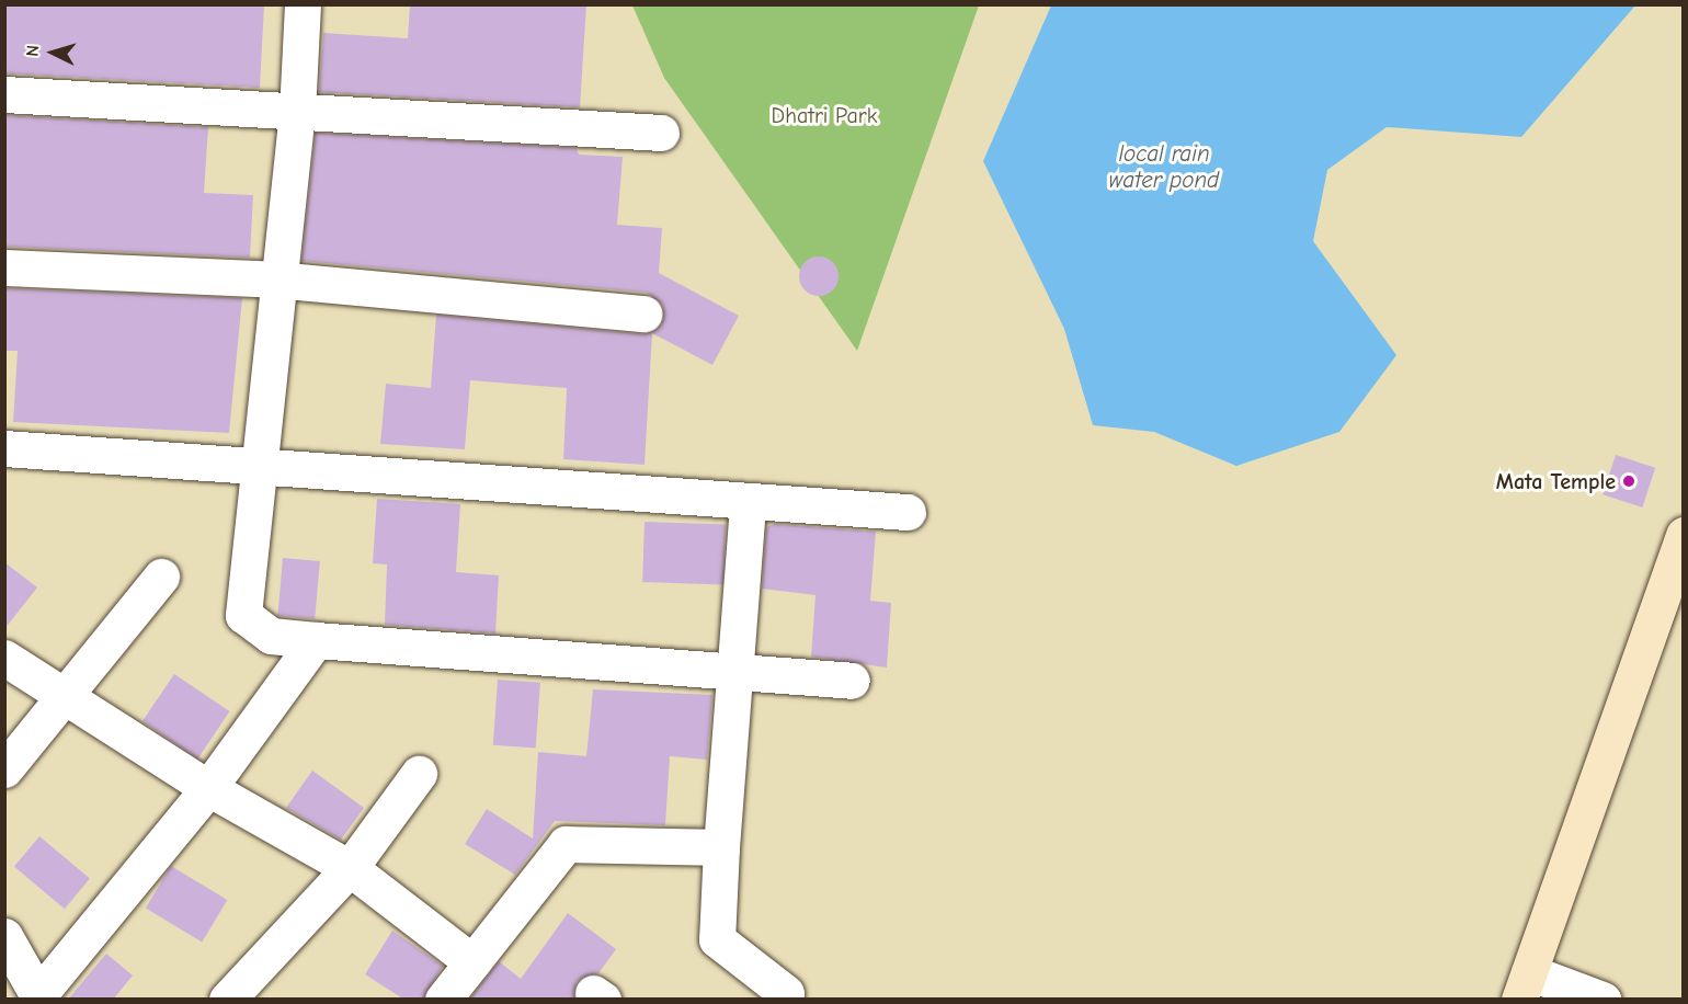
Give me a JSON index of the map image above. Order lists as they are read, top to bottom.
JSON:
{
  "water": ["local rain water pond"],
  "parks": ["Dhatri Park"],
  "places": ["Mata Temple"],
  "north": "left"
}
